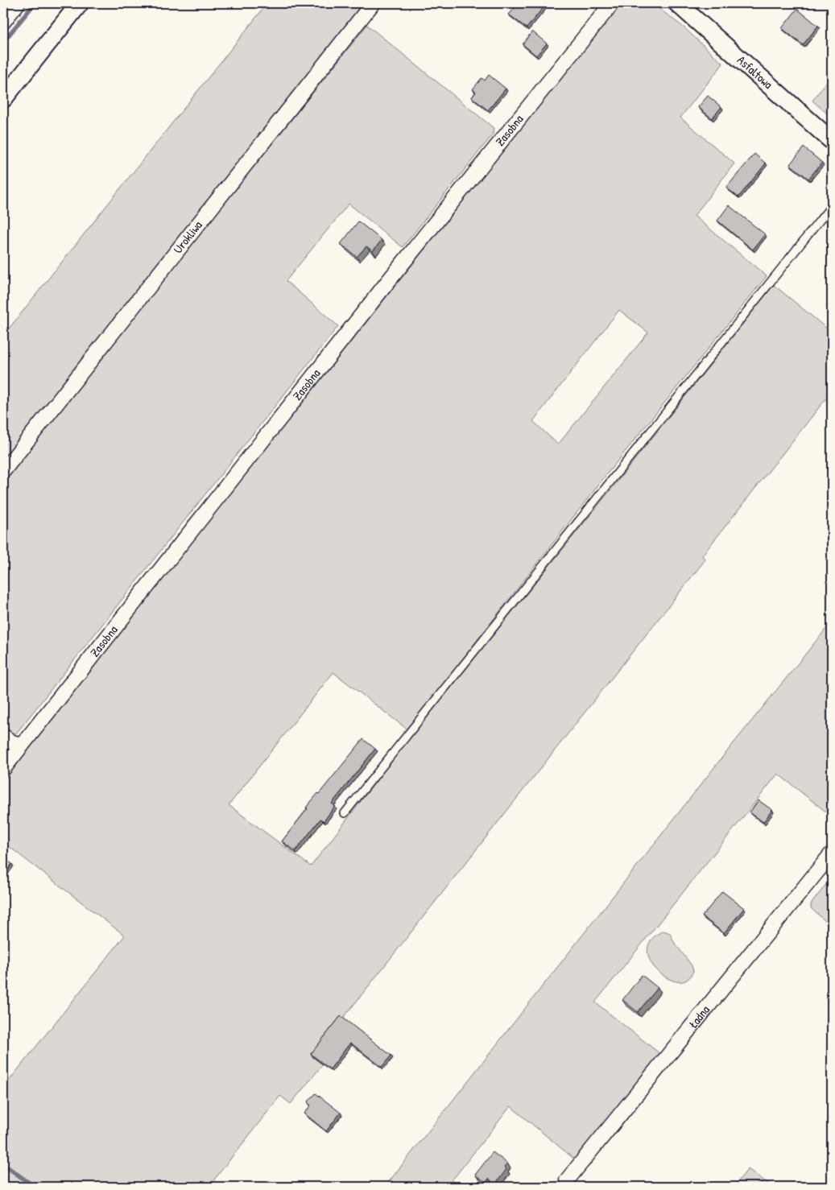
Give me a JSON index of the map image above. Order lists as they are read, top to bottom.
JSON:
{
  "streets": {
    "street": [
      "Asfaltowa",
      "Zasobna",
      "Urokliwa",
      "Ładna"
    ]
  }
}
